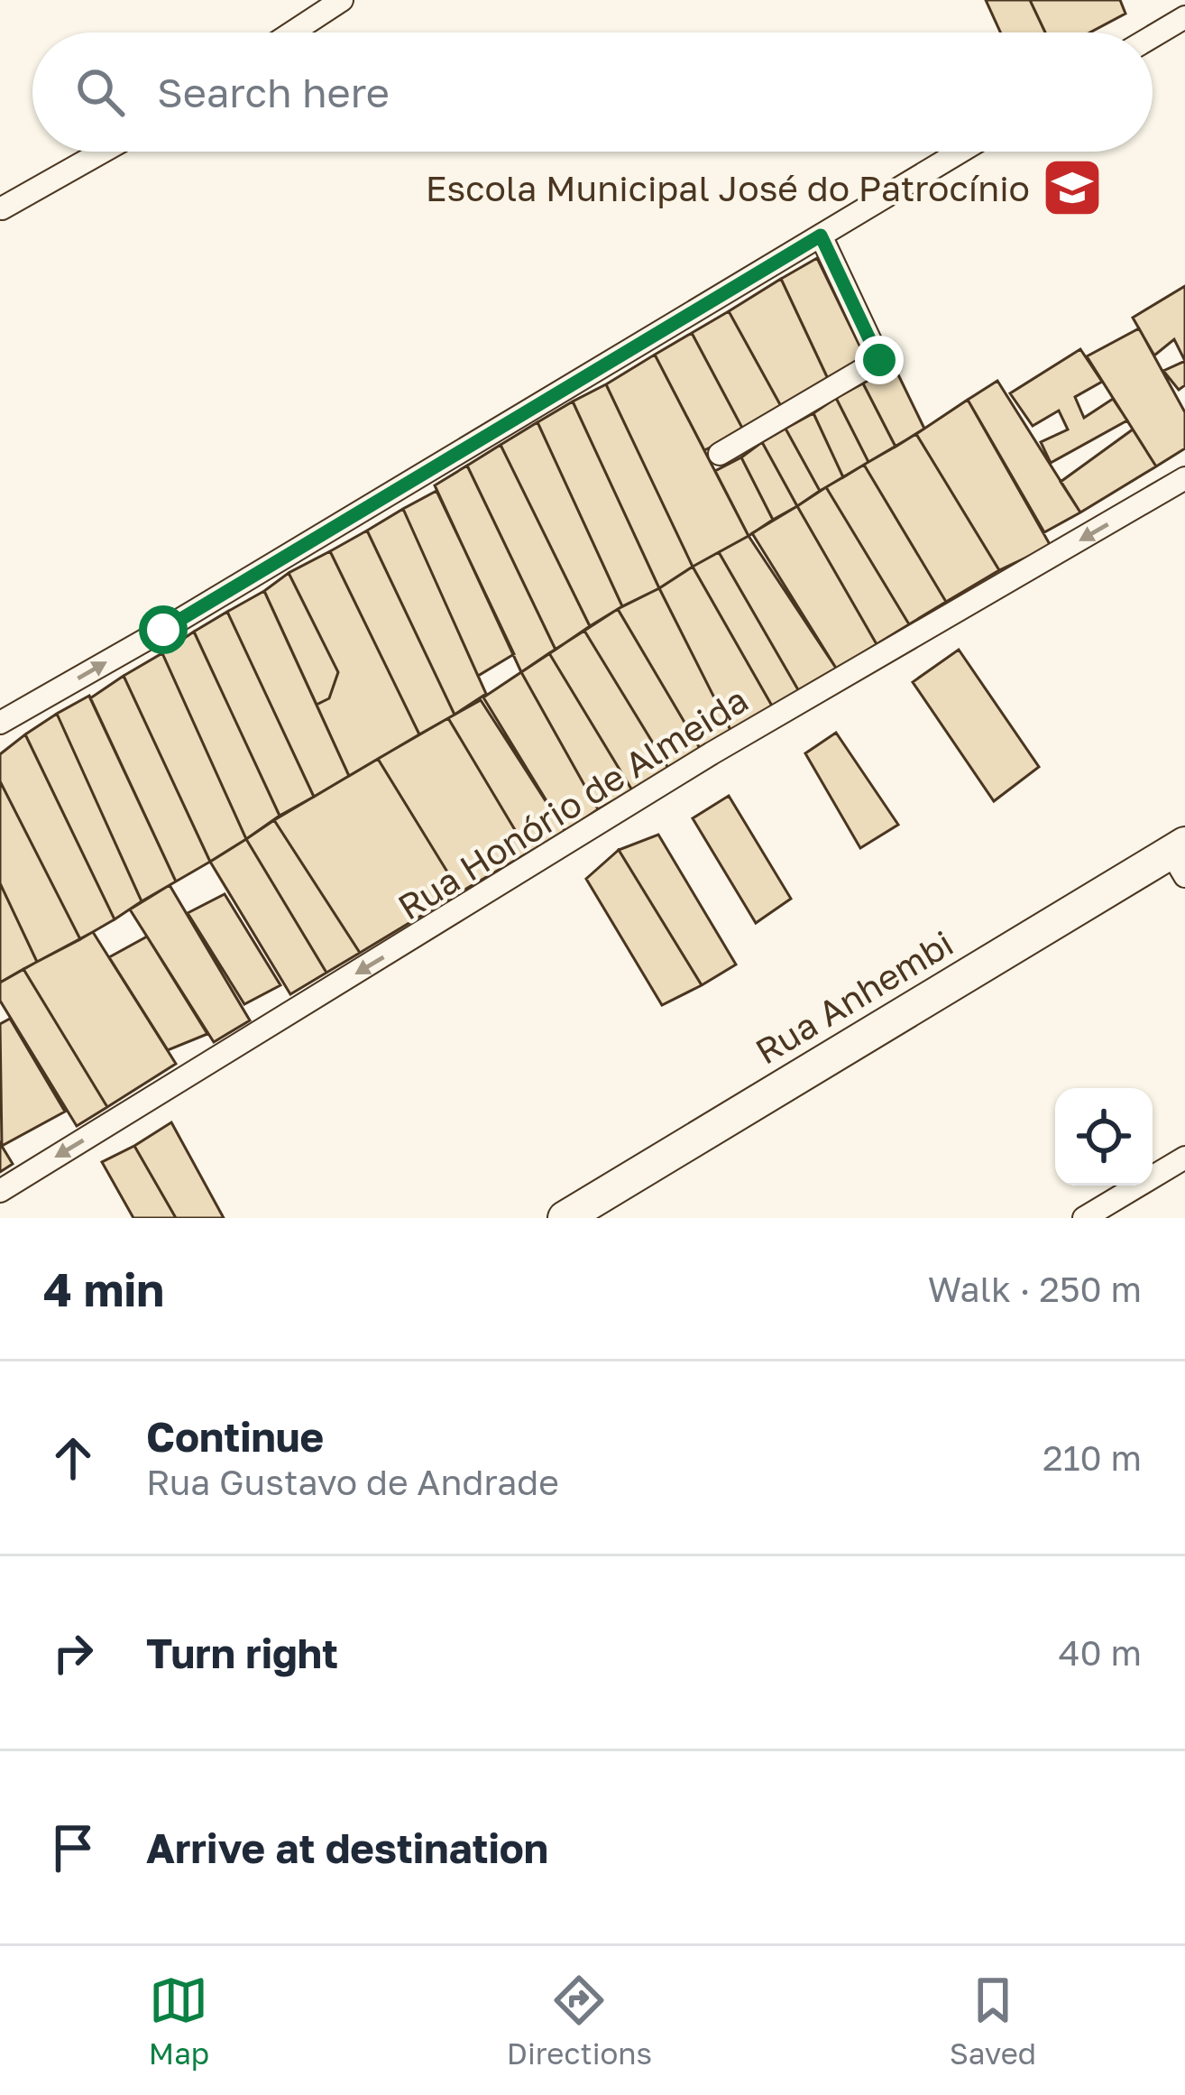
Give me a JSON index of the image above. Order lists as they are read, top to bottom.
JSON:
{
  "streets": {
    "street": ["Rua Honório de Almeida", "Rua Anhembi"]
  },
  "one_way": ["Rua Honório de Almeida"],
  "places": {
    "school or university": ["Escola Municipal José do Patrocínio"]
  },
  "page": {
    "search": "Search here",
    "heading": ["4 min", "Walk · 250 m"],
    "list": [
      ["Continue", "Rua Gustavo de Andrade", "210 m"],
      ["Turn right", "40 m"],
      "Arrive at destination"
    ],
    "nav": ["Map", "Directions", "Saved"]
  }
}
